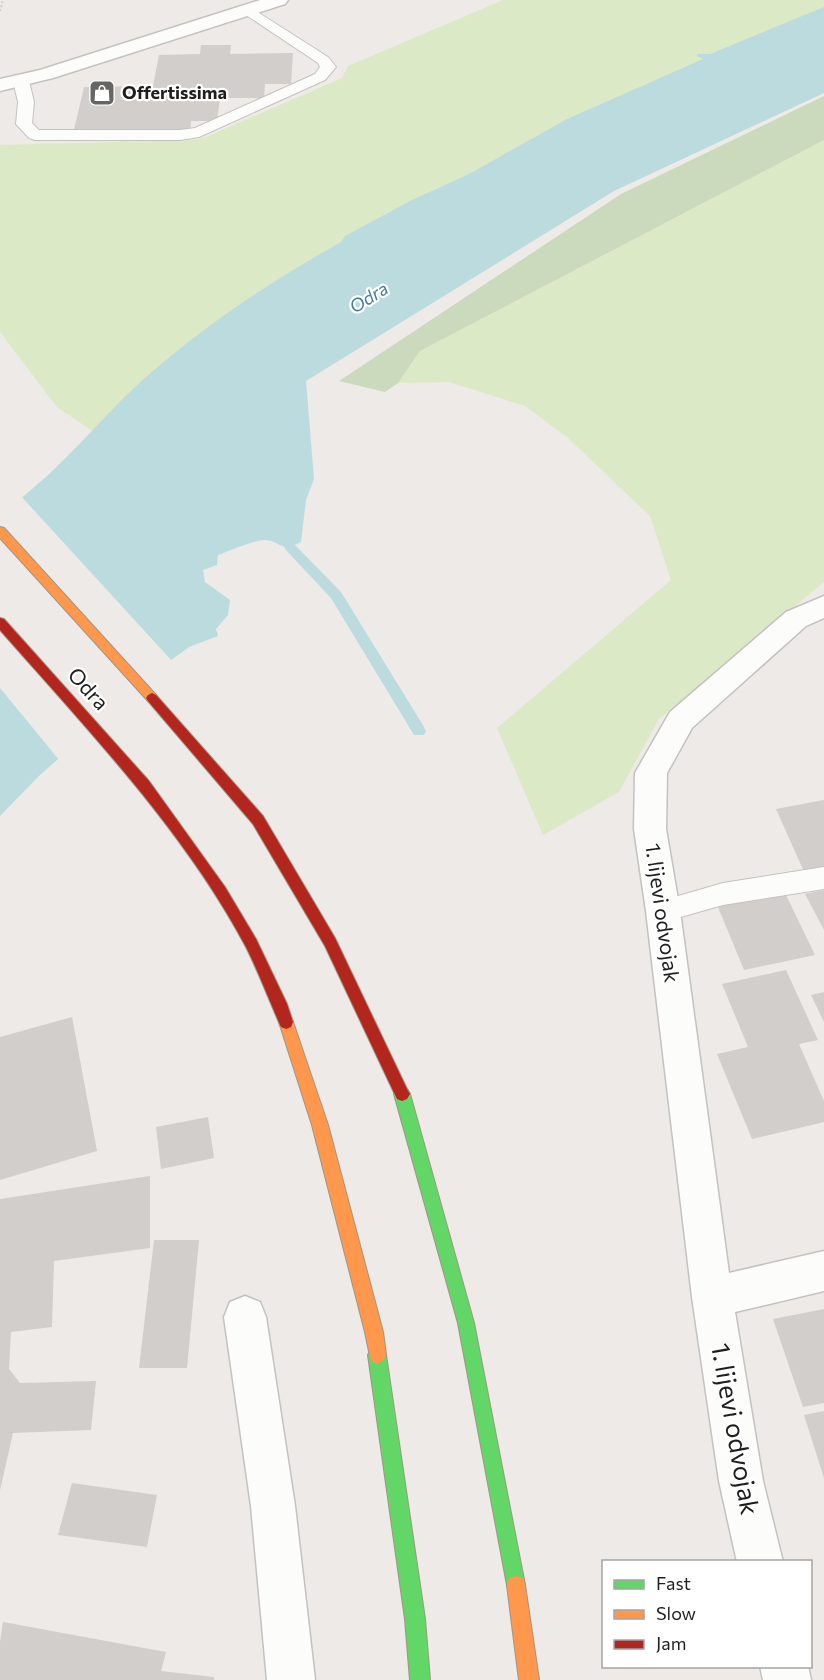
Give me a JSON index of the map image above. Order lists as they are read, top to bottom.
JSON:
{
  "streets": {
    "main road": ["Odra"],
    "street": ["1. lijevi odvojak"]
  },
  "water": ["Odra"],
  "places": {
    "shop": ["Offertissima"]
  },
  "legend": ["Fast", "Slow", "Jam"]
}
